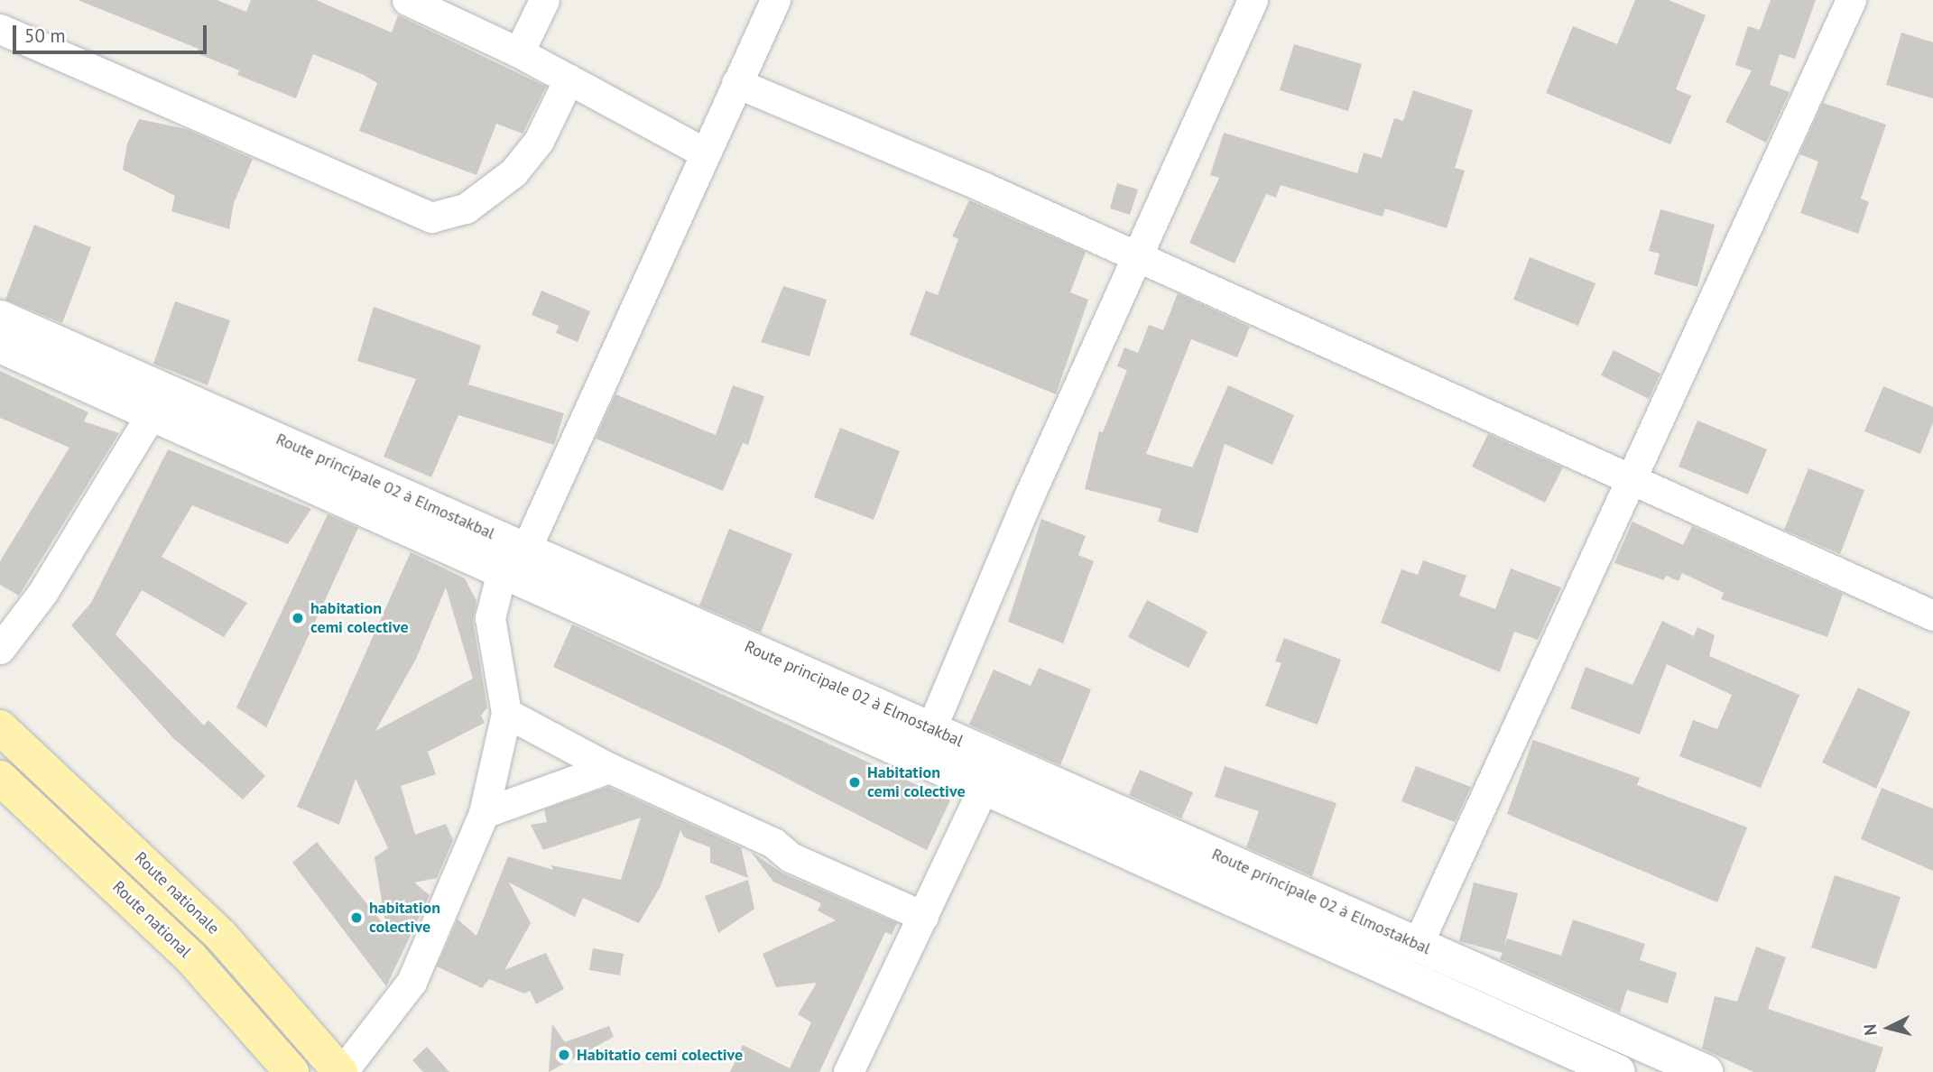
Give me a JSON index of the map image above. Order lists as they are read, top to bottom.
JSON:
{
  "streets": {
    "main road": ["Route principale 02 à Elmostakbal", "Route nationale", "Route national"]
  },
  "places": [
    "habitation cemi colective",
    "Habitation cemi colective",
    "habitation colective",
    "Habitatio cemi colective"
  ],
  "scale_bar": "50 m",
  "north": "left"
}
